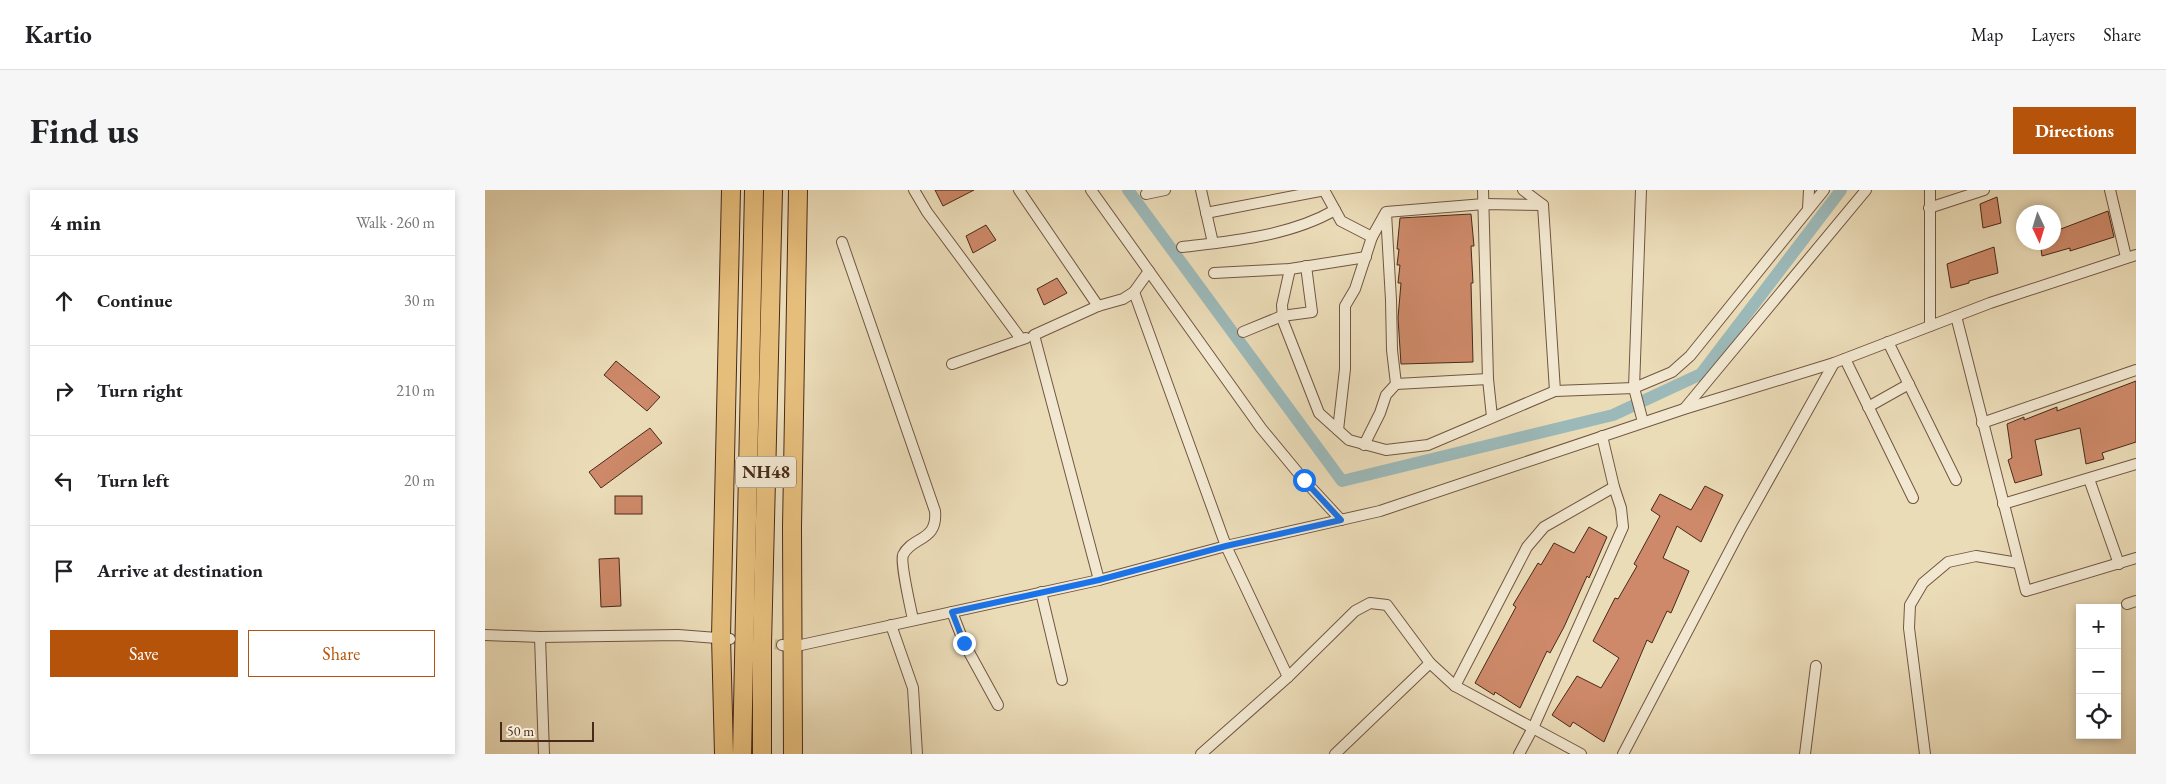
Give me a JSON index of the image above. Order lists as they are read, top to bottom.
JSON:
{
  "streets": {
    "highway": ["NH48"]
  },
  "scale_bar": "50 m",
  "north": "bottom",
  "page": {
    "header": "Kartio",
    "nav": ["Map", "Layers", "Share"],
    "buttons": [
      "Directions",
      ["Save", "Share"]
    ],
    "title": "Find us",
    "heading": ["4 min", "Walk · 260 m"],
    "list": [
      ["Continue", "30 m"],
      ["Turn right", "210 m"],
      ["Turn left", "20 m"],
      "Arrive at destination"
    ],
    "map_buttons": ["+", "−"],
    "scale": "50 m"
  }
}
